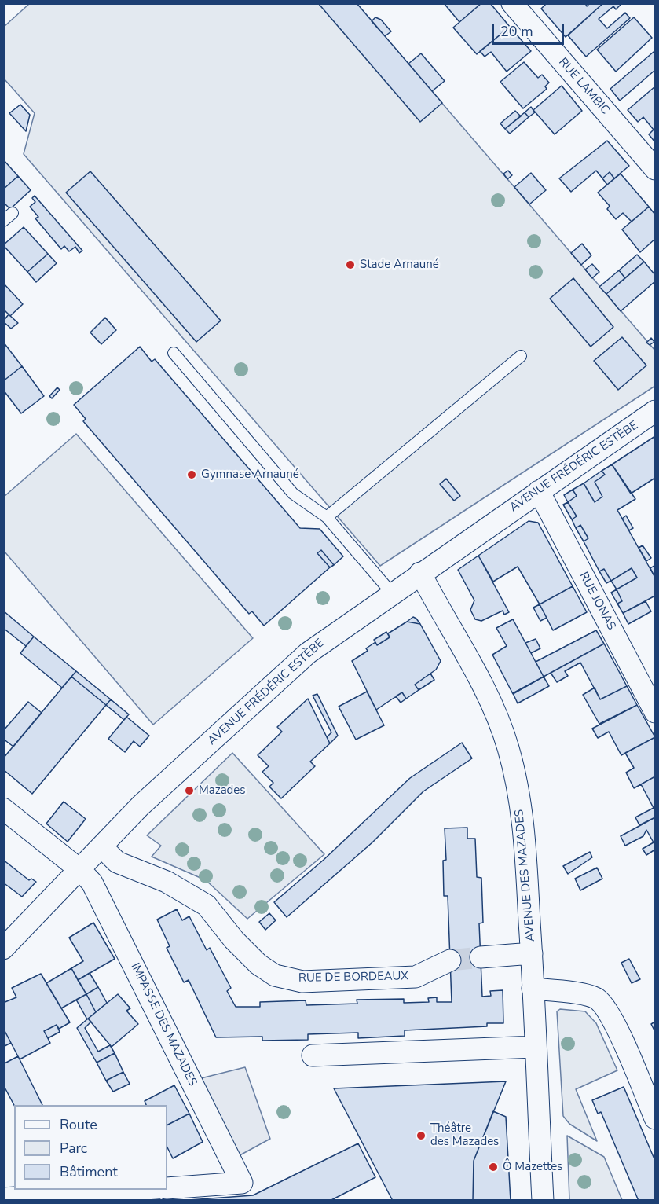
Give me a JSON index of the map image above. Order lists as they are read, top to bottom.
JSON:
{
  "streets": {
    "street": [
      "RUE LAMBIC",
      "AVENUE FRÉDÉRIC ESTÈBE",
      "RUE JONAS",
      "AVENUE DES MAZADES",
      "RUE DE BORDEAUX",
      "IMPASSE DES MAZADES"
    ]
  },
  "crossings": [
    ["AVENUE FRÉDÉRIC ESTÈBE", "RUE JONAS"],
    ["AVENUE FRÉDÉRIC ESTÈBE", "AVENUE DES MAZADES"],
    ["AVENUE FRÉDÉRIC ESTÈBE", "RUE DE BORDEAUX"],
    ["AVENUE FRÉDÉRIC ESTÈBE", "IMPASSE DES MAZADES"]
  ],
  "places": [
    "Stade Arnauné",
    "Gymnase Arnauné",
    "Mazades",
    "Théâtre des Mazades",
    "Ô Mazettes"
  ],
  "legend": ["Route", "Parc", "Bâtiment"],
  "scale_bar": "20 m"
}
